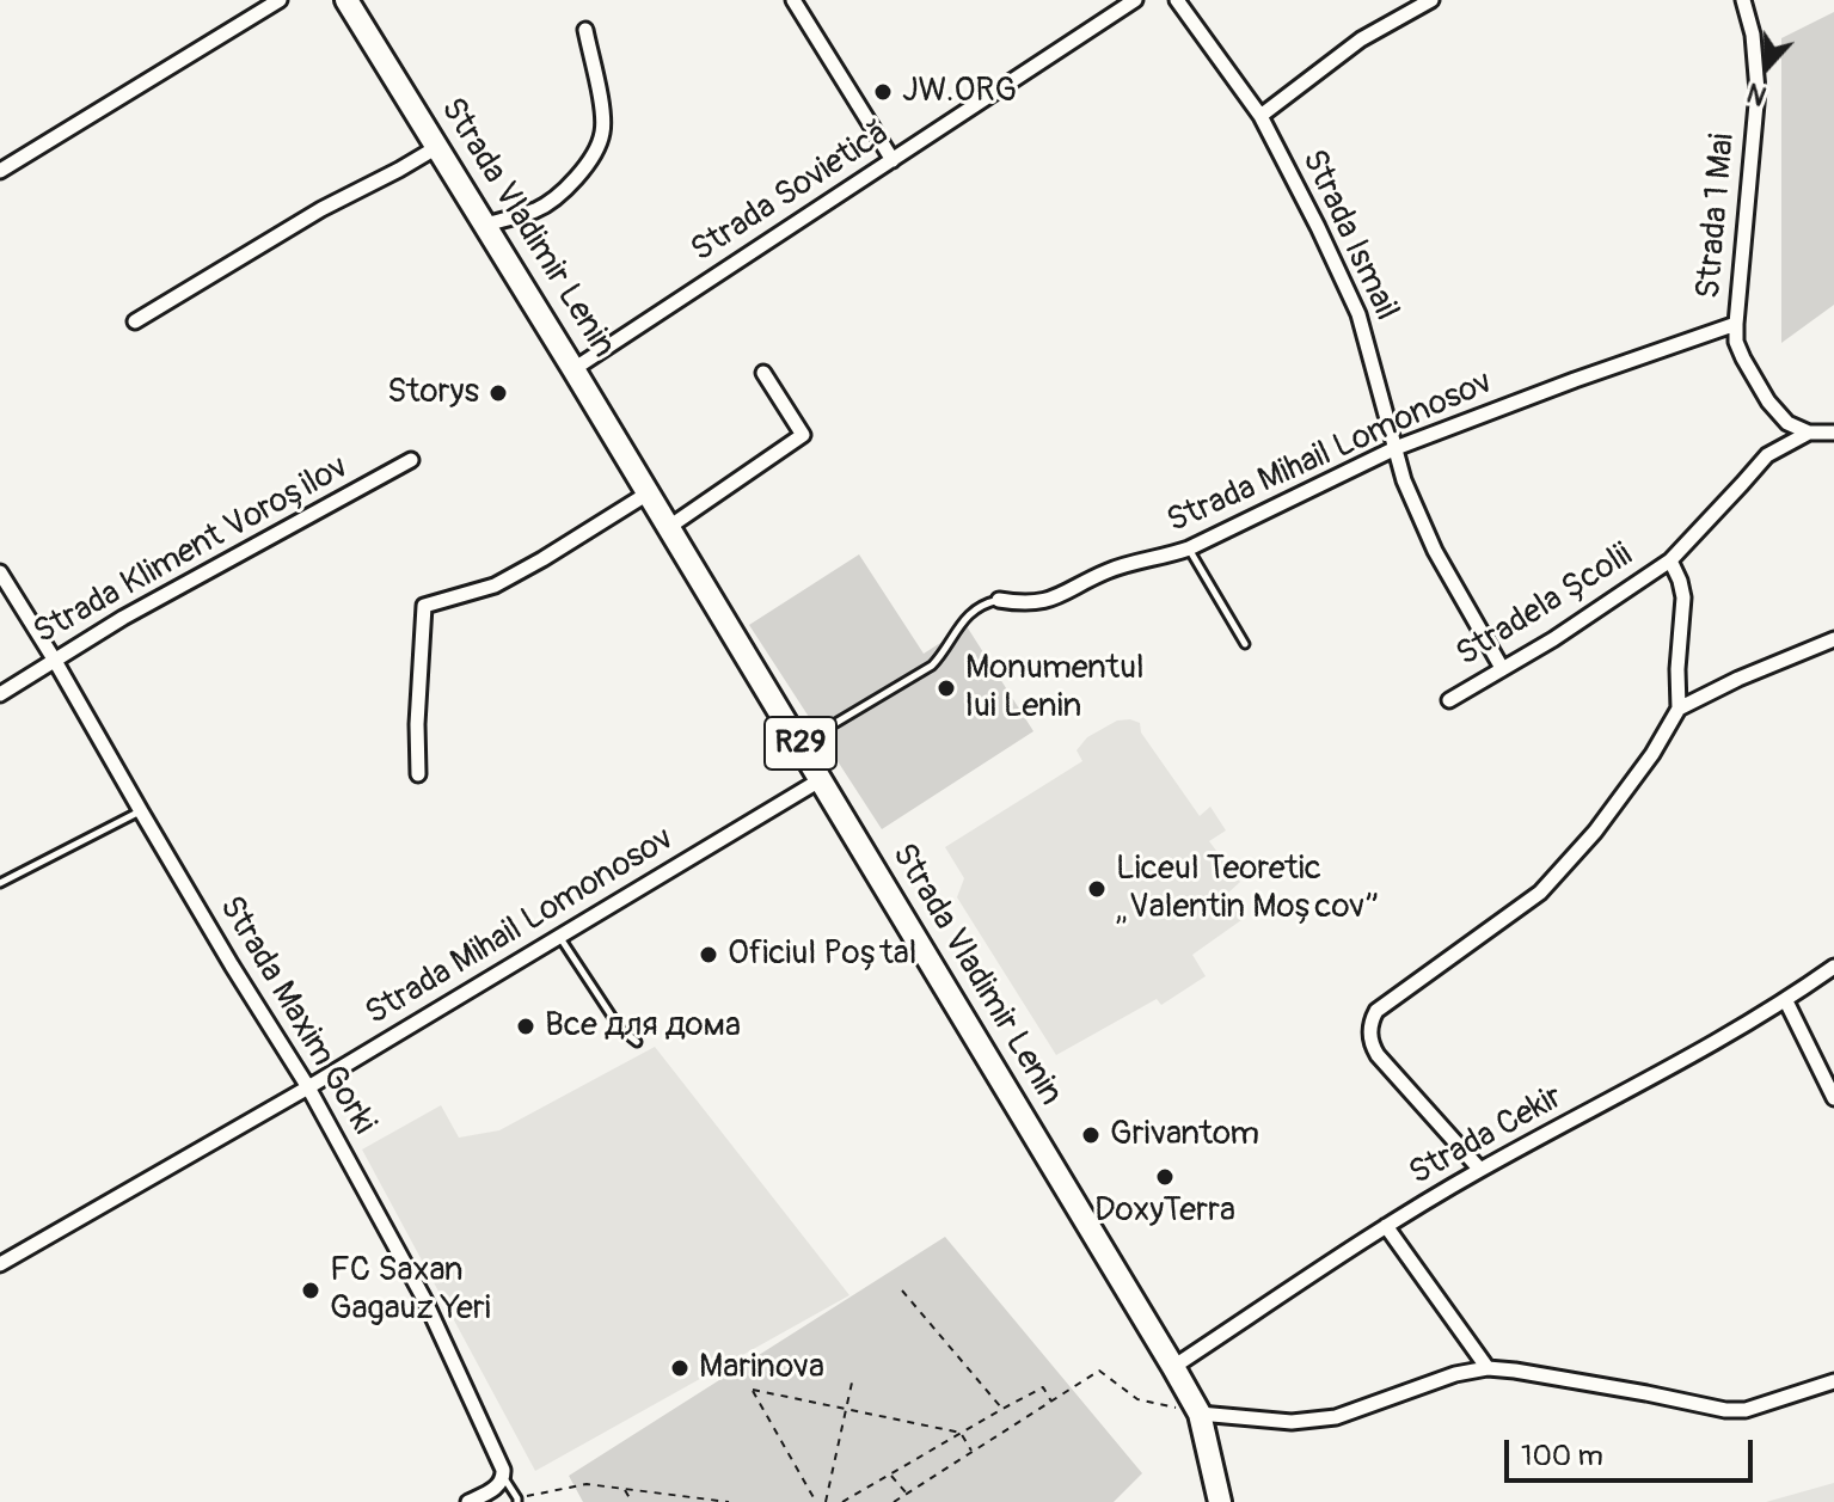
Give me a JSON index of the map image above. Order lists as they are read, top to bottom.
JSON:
{
  "streets": {
    "main road": ["Strada Vladimir Lenin", "R29"],
    "street": [
      "Strada Sovietică",
      "Strada 1 Mai",
      "Strada Ismail",
      "Strada Mihail Lomonosov",
      "Strada Kliment Voroșilov",
      "Stradela Școlii",
      "Strada Maxim Gorki",
      "Strada Cekir"
    ]
  },
  "crossings": [
    ["Strada Sovietică", "Strada Vladimir Lenin"],
    ["Strada 1 Mai", "Strada Mihail Lomonosov"],
    ["Strada Vladimir Lenin", "Strada Mihail Lomonosov"],
    ["Strada Vladimir Lenin", "Strada Cekir"],
    ["Strada Ismail", "Strada Mihail Lomonosov"],
    ["Strada Ismail", "Stradela Școlii"],
    ["Strada Mihail Lomonosov", "Strada Maxim Gorki"],
    ["Strada Kliment Voroșilov", "Strada Maxim Gorki"]
  ],
  "places": [
    "JW.ORG",
    "Storys",
    "Monumentul lui Lenin",
    "Liceul Teoretic „Valentin Moșcov”",
    "Oficiul Poștal",
    "Все для дома",
    "Grivantom",
    "DoxyTerra",
    "FC Saxan Gagauz Yeri",
    "Marinova"
  ],
  "scale_bar": "100 m",
  "north": "bottom"
}
